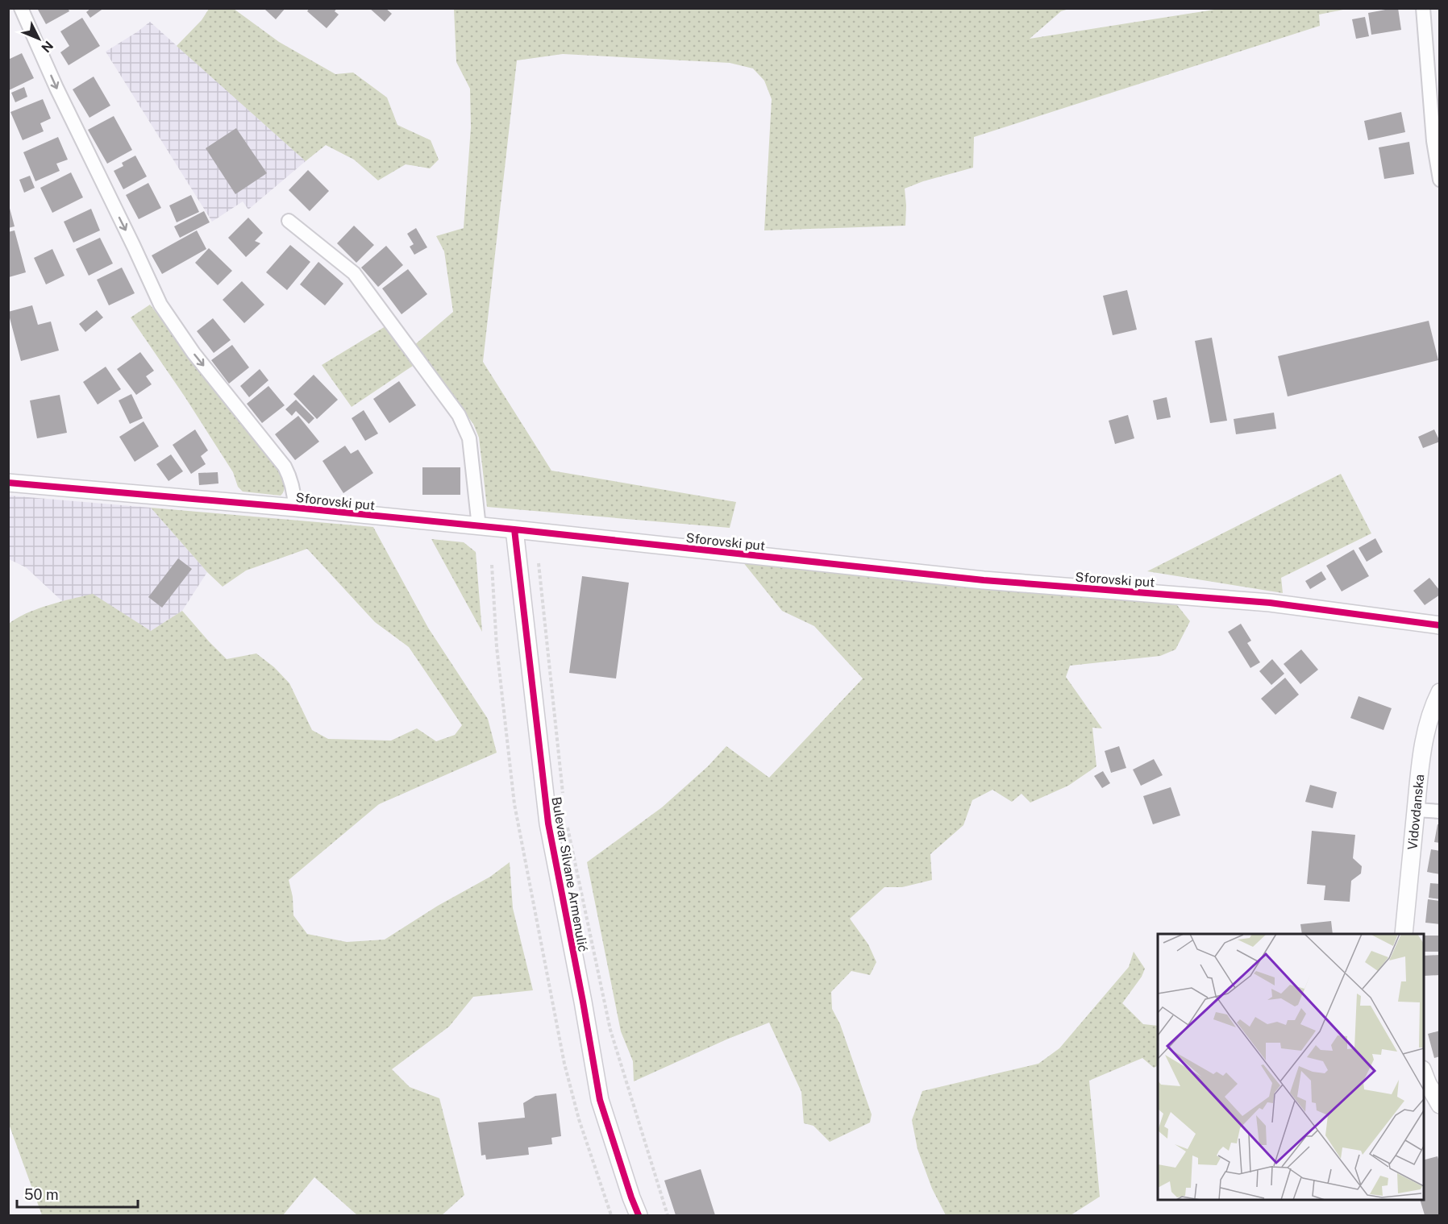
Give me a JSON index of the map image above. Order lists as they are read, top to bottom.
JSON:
{
  "streets": {
    "street": ["Sforovski put", "Vidovdanska", "Bulevar Silvane Armenulić"]
  },
  "crossings": [
    ["Sforovski put", "Bulevar Silvane Armenulić"]
  ],
  "scale_bar": "50 m",
  "north": "bottom right"
}
